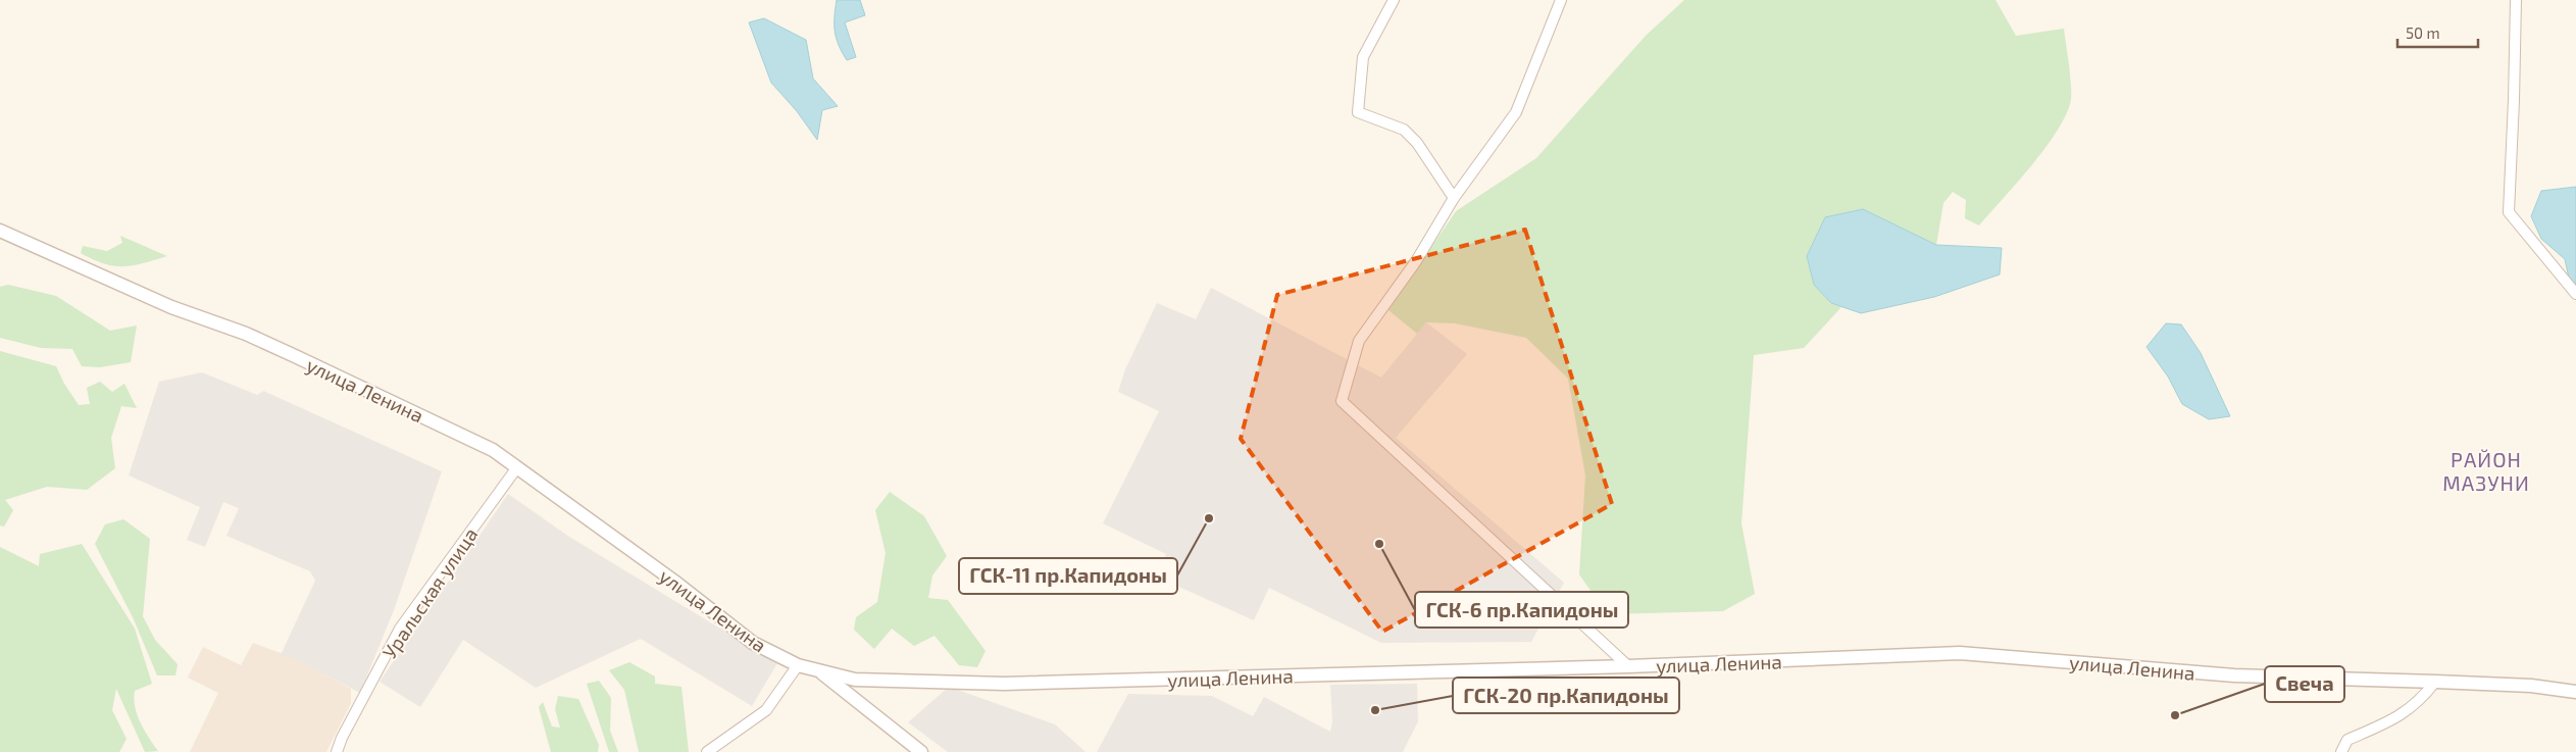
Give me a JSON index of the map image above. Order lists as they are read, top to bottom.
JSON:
{
  "streets": {
    "street": ["улица Ленина", "Уральская улица"]
  },
  "crossings": [
    ["улица Ленина", "Уральская улица"]
  ],
  "districts": ["РАЙОН МАЗУНИ"],
  "places": [
    "ГСК-11 пр.Капидоны",
    "ГСК-6 пр.Капидоны",
    "ГСК-20 пр.Капидоны",
    "Свеча"
  ],
  "scale_bar": "50 m"
}
